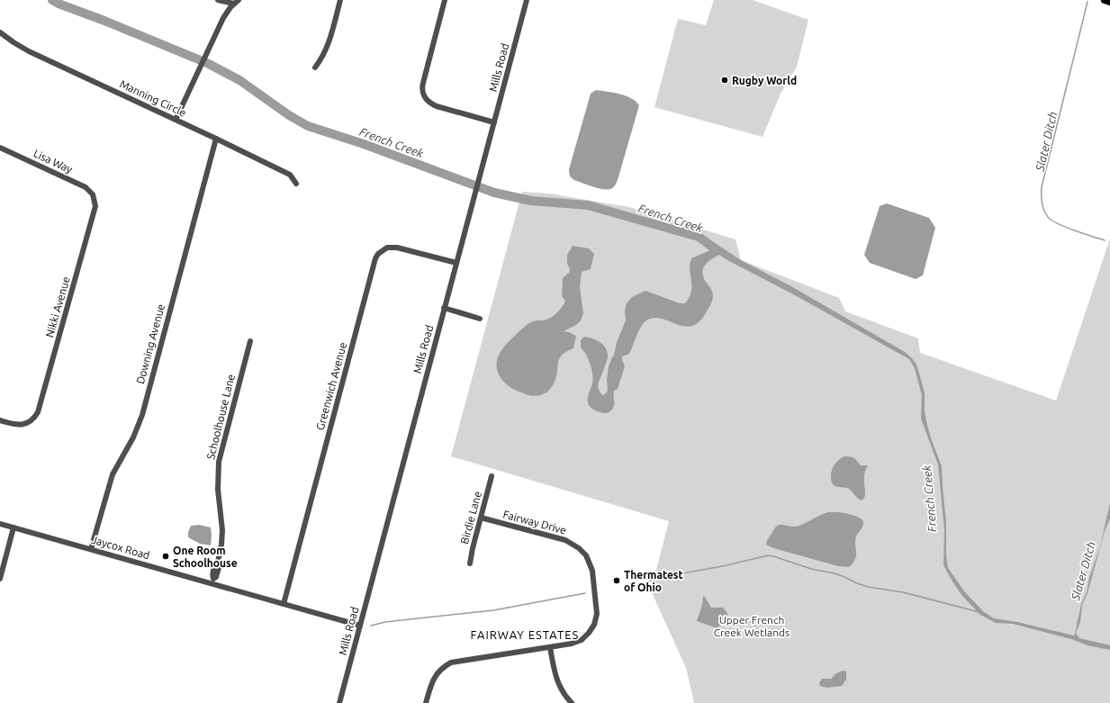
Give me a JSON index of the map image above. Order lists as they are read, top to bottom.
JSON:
{
  "streets": {
    "street": [
      "Mills Road",
      "Manning Circle",
      "Lisa Way",
      "Nikki Avenue",
      "Downing Avenue",
      "Greenwich Avenue",
      "Schoolhouse Lane",
      "Birdie Lane",
      "Fairway Drive",
      "Jaycox Road"
    ]
  },
  "crossings": [
    ["Mills Road", "Greenwich Avenue"],
    ["Mills Road", "Jaycox Road"],
    ["Manning Circle", "Downing Avenue"],
    ["Lisa Way", "Nikki Avenue"],
    ["Downing Avenue", "Jaycox Road"],
    ["Greenwich Avenue", "Jaycox Road"],
    ["Schoolhouse Lane", "Jaycox Road"],
    ["Birdie Lane", "Fairway Drive"]
  ],
  "districts": ["FAIRWAY ESTATES"],
  "water": ["Slater Ditch", "French Creek"],
  "parks": ["Upper French Creek Wetlands"],
  "places": ["Rugby World", "One Room Schoolhouse", "Thermatest of Ohio"]
}
